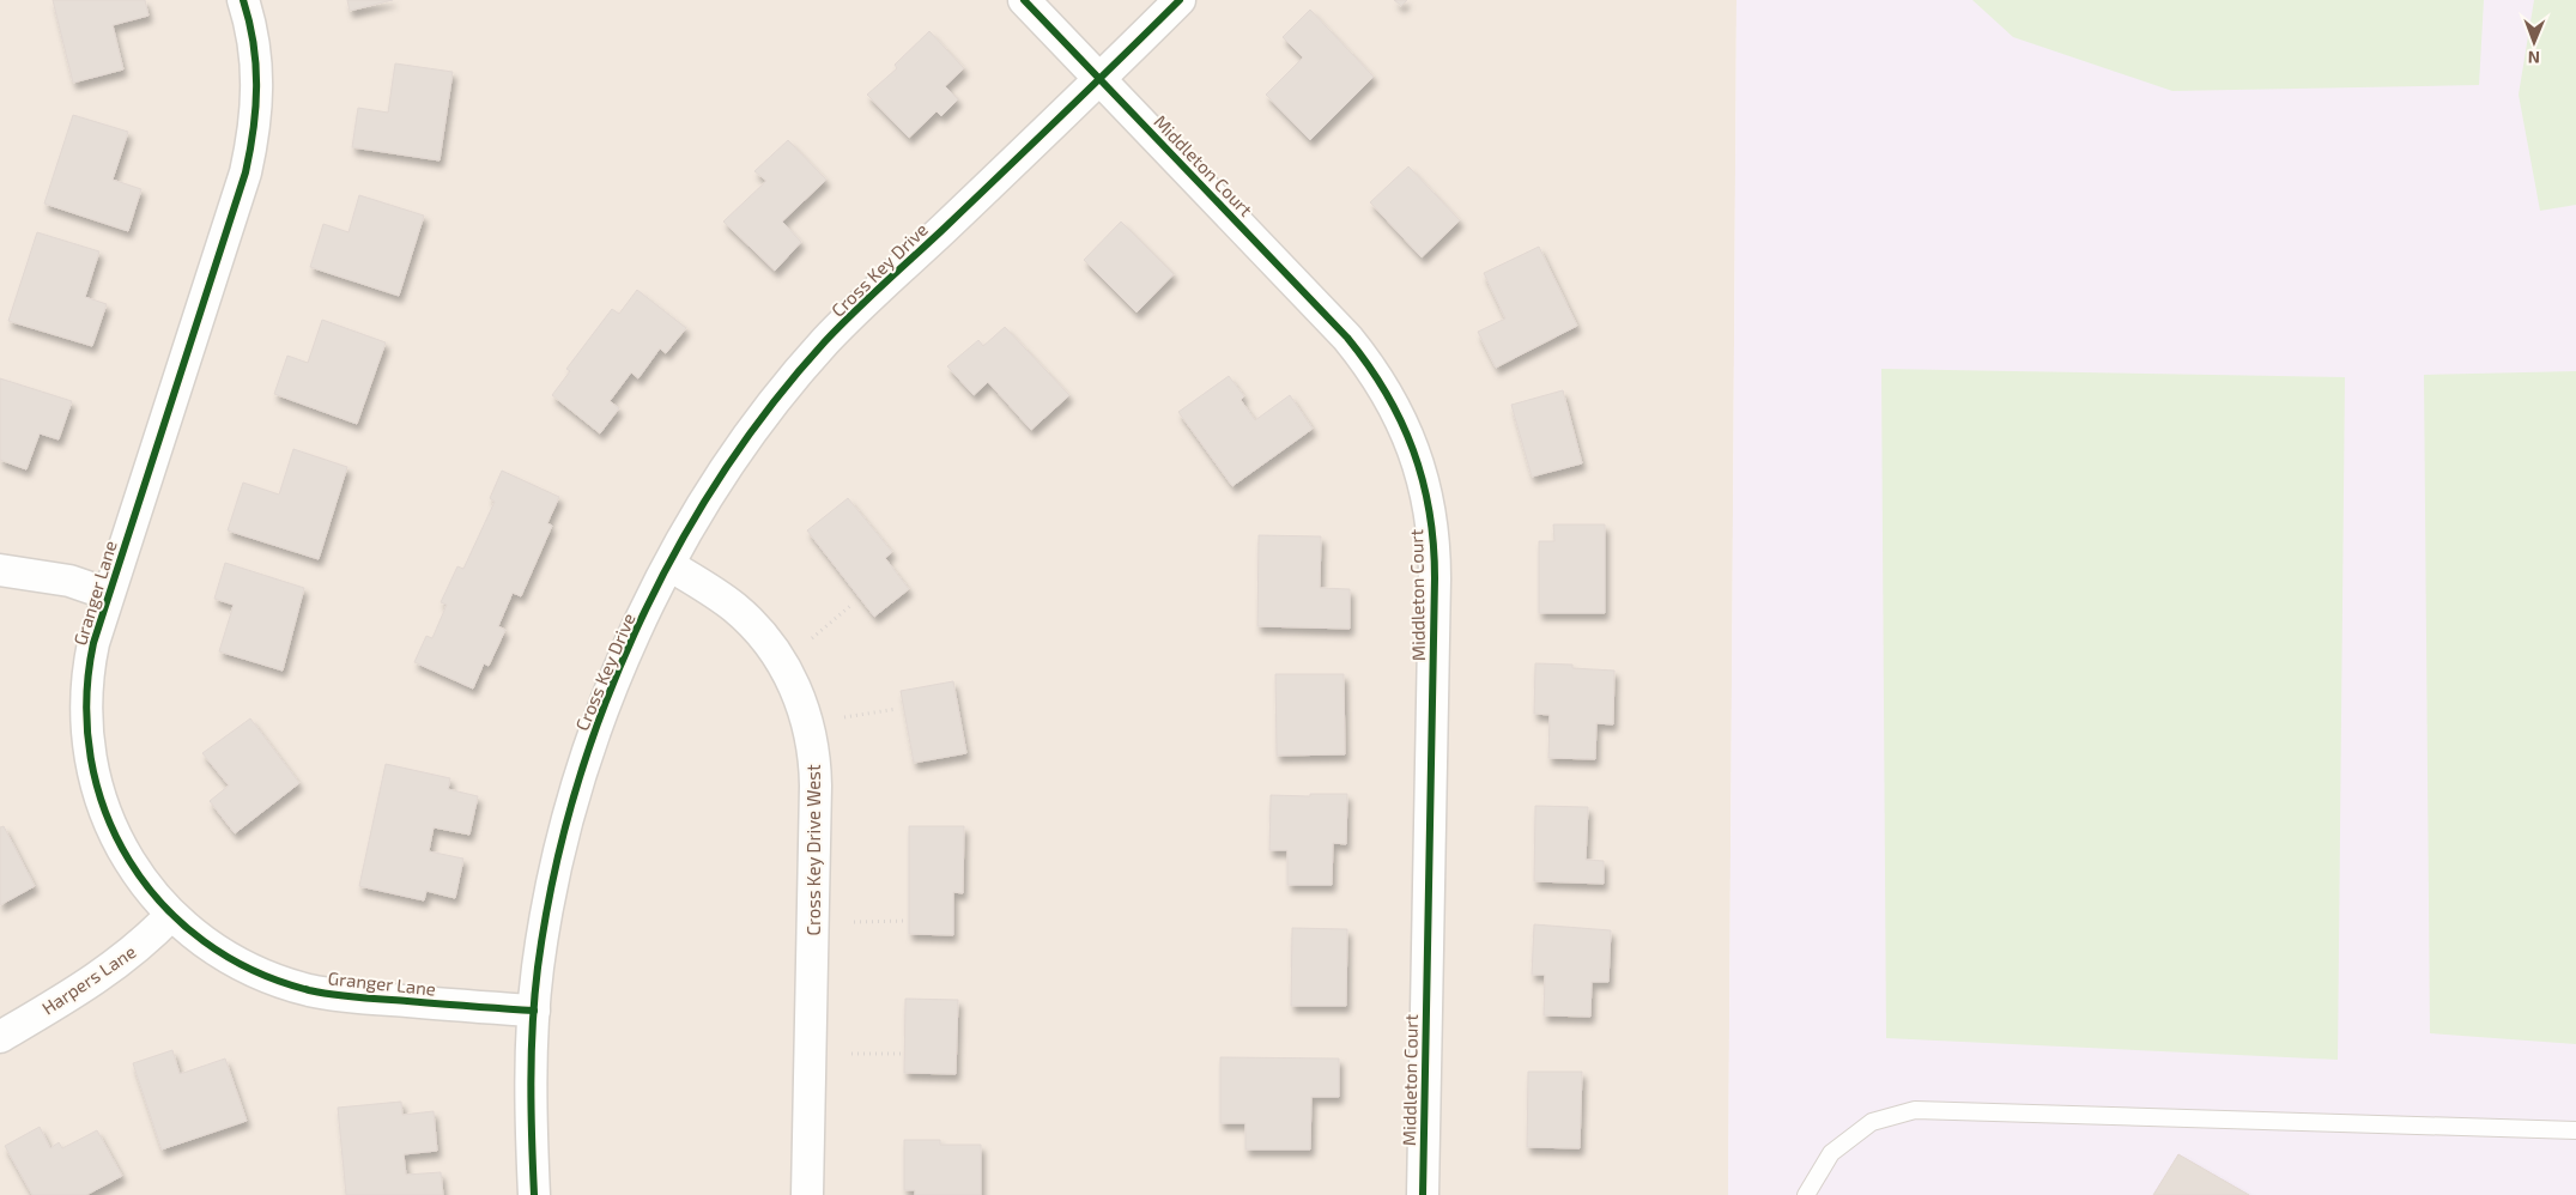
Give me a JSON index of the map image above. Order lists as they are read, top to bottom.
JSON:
{
  "streets": {
    "street": [
      "Middleton Court",
      "Cross Key Drive",
      "Granger Lane",
      "Cross Key Drive West",
      "Harpers Lane"
    ]
  },
  "crossings": [
    ["Middleton Court", "Cross Key Drive"],
    ["Cross Key Drive", "Granger Lane"],
    ["Cross Key Drive", "Cross Key Drive West"],
    ["Granger Lane", "Harpers Lane"]
  ],
  "north": "bottom"
}
